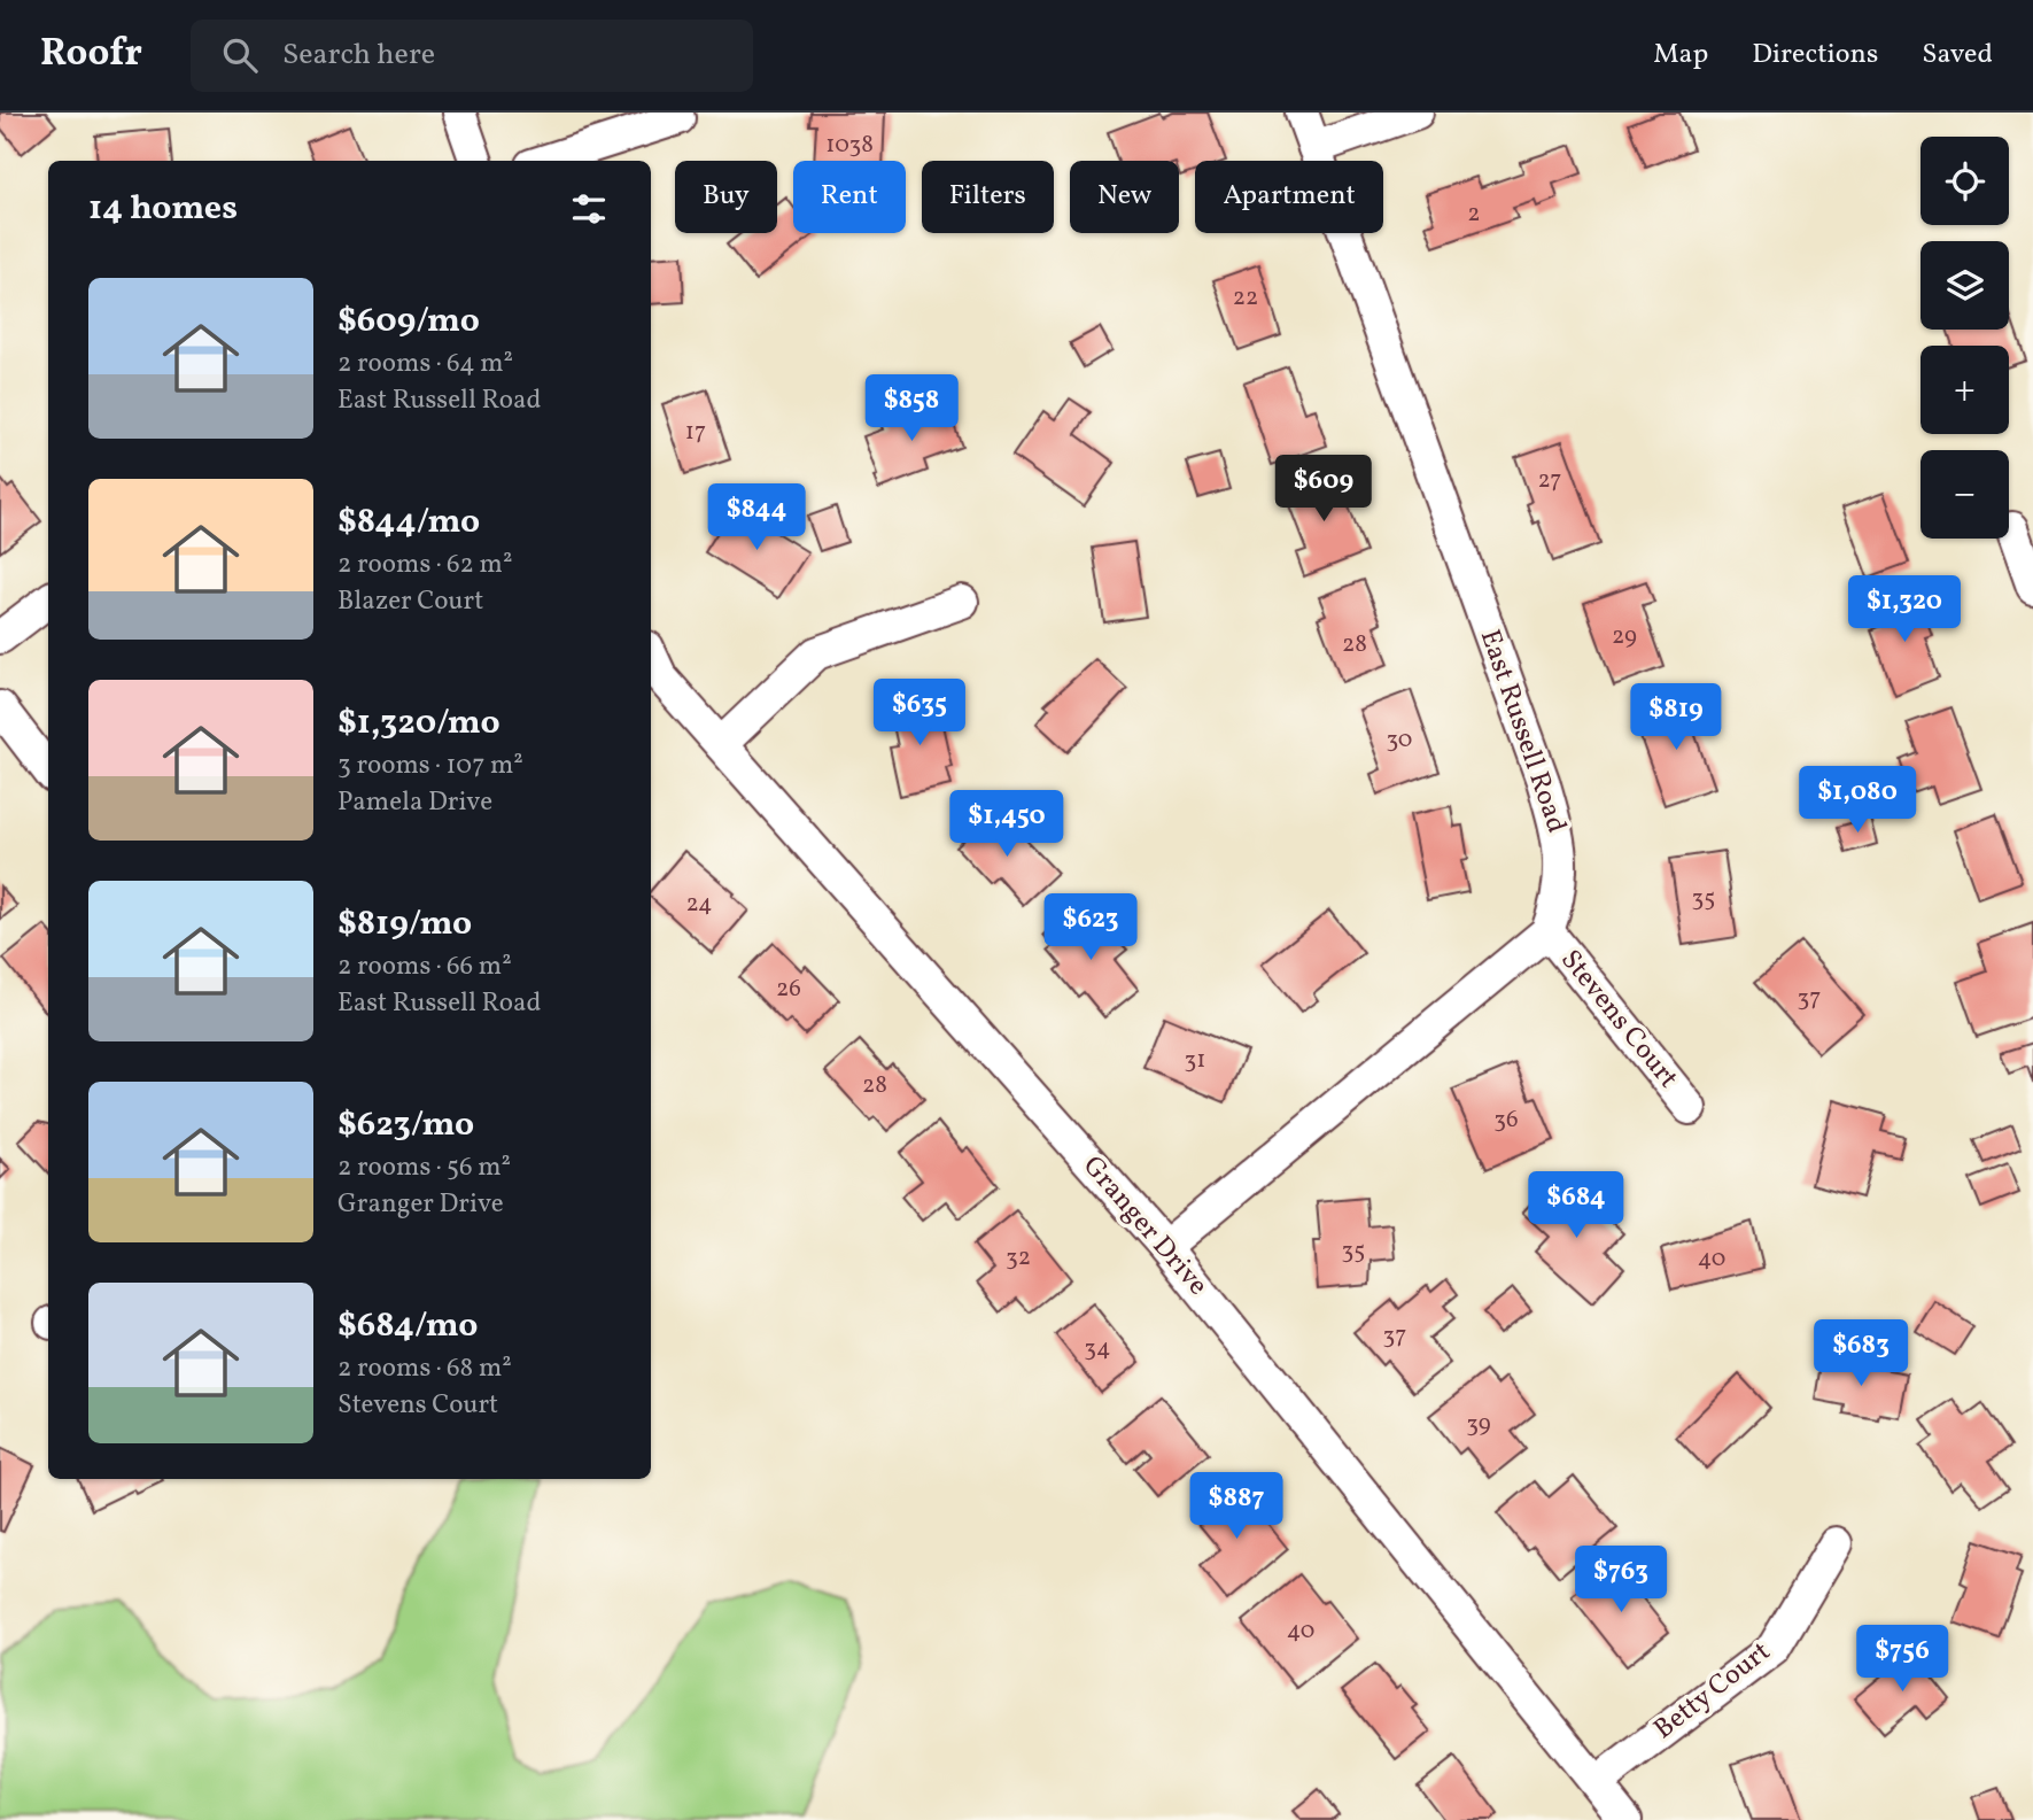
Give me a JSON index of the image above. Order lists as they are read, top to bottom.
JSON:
{
  "streets": {
    "street": [
      "East Russell Road",
      "Stevens Court",
      "Granger Drive",
      "Betty Court"
    ]
  },
  "crossings": [
    ["East Russell Road", "Stevens Court"],
    ["Granger Drive", "Betty Court"]
  ],
  "house_numbers": [
    "1038",
    "2",
    "22",
    "17",
    "27",
    "29",
    "28",
    "30",
    "35",
    "24",
    "26",
    "37",
    "31",
    "28",
    "36",
    "35",
    "32",
    "40",
    "37",
    "34",
    "39",
    "40"
  ],
  "page": {
    "header": "Roofr",
    "search": "Search here",
    "nav": ["Map", "Directions", "Saved"],
    "map_buttons": ["+", "−"],
    "chip": [
      "Buy",
      "Rent",
      "Filters",
      "New",
      "Apartment"
    ],
    "heading": "14 homes",
    "list": [
      {
        "name": "$609/mo",
        "note": "2 rooms · 64 m² · East Russell Road"
      },
      {
        "name": "$844/mo",
        "note": "2 rooms · 62 m² · Blazer Court"
      },
      {
        "name": "$1,320/mo",
        "note": "3 rooms · 107 m² · Pamela Drive"
      },
      {
        "name": "$819/mo",
        "note": "2 rooms · 66 m² · East Russell Road"
      },
      {
        "name": "$623/mo",
        "note": "2 rooms · 56 m² · Granger Drive"
      },
      {
        "name": "$684/mo",
        "note": "2 rooms · 68 m² · Stevens Court"
      }
    ],
    "price": [
      "$858",
      "$609",
      "$844",
      "$1,320",
      "$635",
      "$819",
      "$1,080",
      "$1,450",
      "$623",
      "$684",
      "$683",
      "$887",
      "$763",
      "$756"
    ]
  }
}
